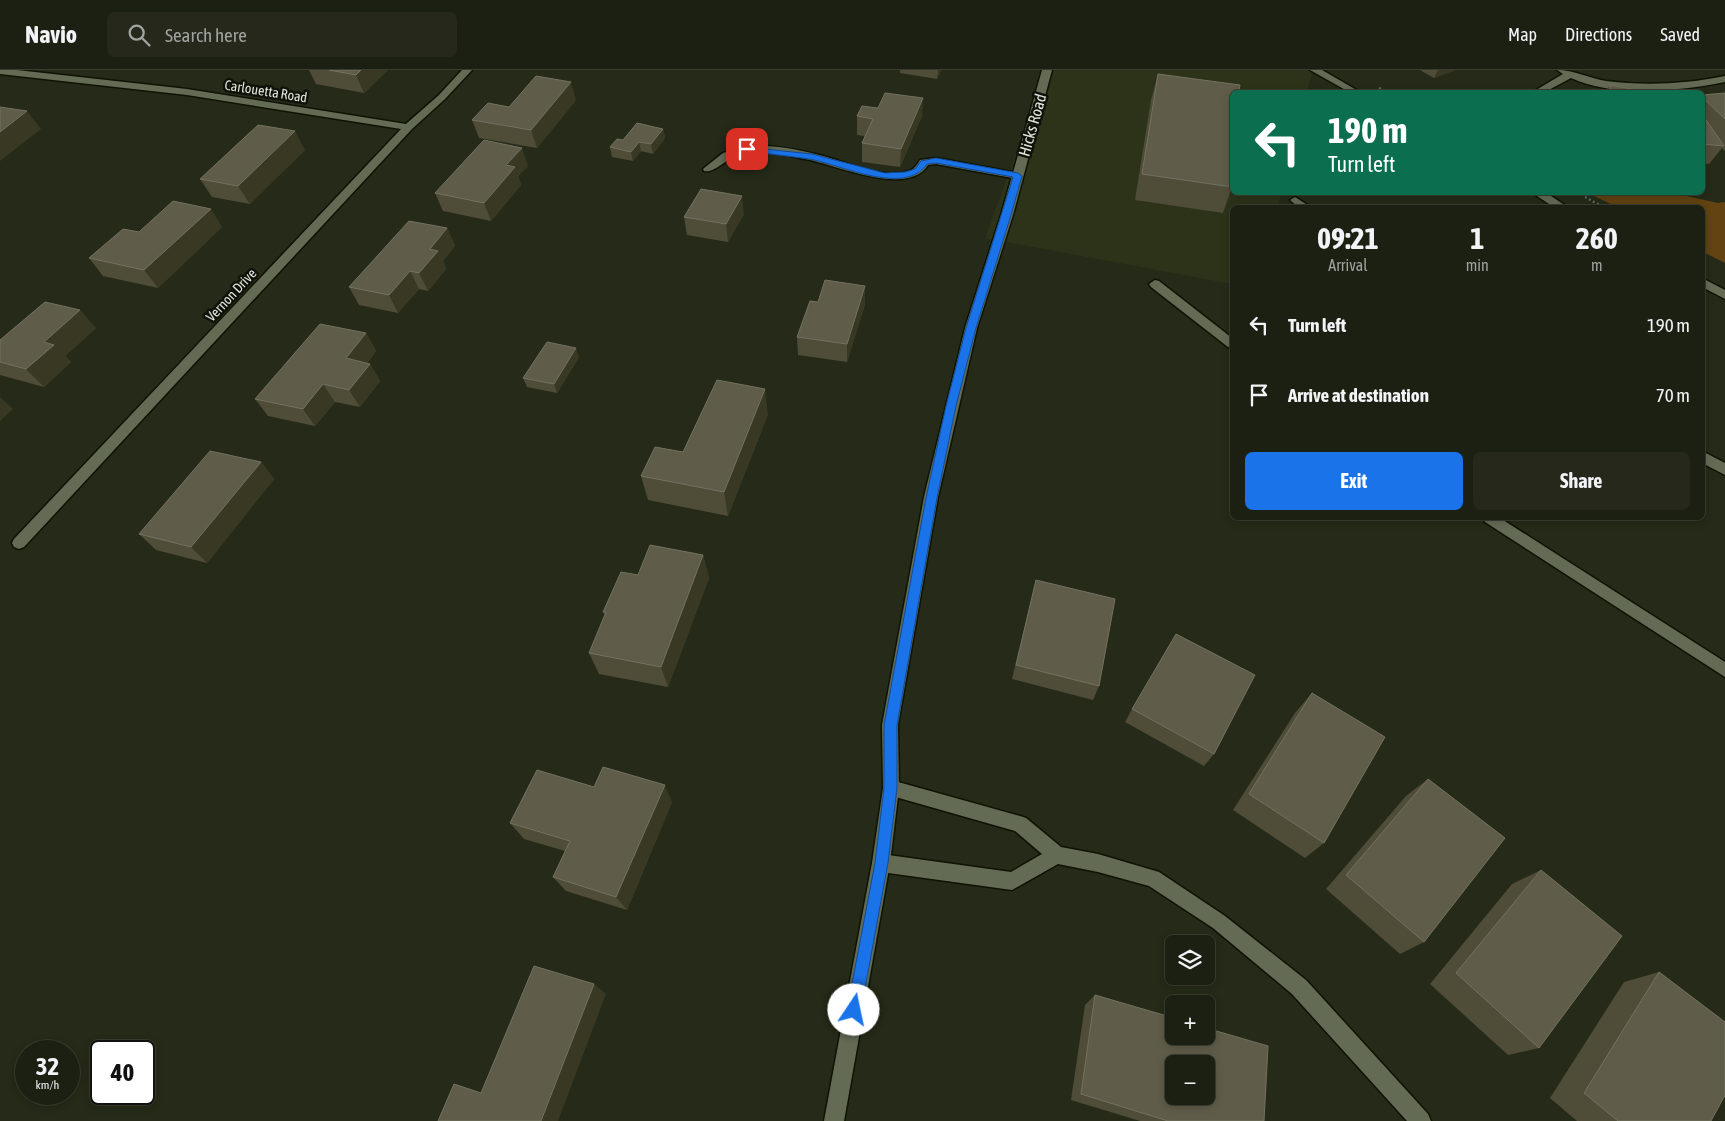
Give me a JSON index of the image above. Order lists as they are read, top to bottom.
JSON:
{
  "streets": {
    "street": ["Carlouetta Road", "Hicks Road", "Vernon Drive"]
  },
  "crossings": [
    ["Carlouetta Road", "Vernon Drive"]
  ],
  "page": {
    "header": "Navio",
    "search": "Search here",
    "nav": ["Map", "Directions", "Saved"],
    "turn": ["190 m", "Turn left"],
    "eta": [
      "09:21",
      "Arrival",
      "1",
      "min",
      "260",
      "m"
    ],
    "list": [
      {
        "name": "Turn left",
        "value": "190 m"
      },
      {
        "name": "Arrive at destination",
        "value": "70 m"
      }
    ],
    "buttons": ["Exit", "Share"],
    "map_buttons": ["+", "−"],
    "speed": "32 km/h",
    "limit": "40"
  }
}
